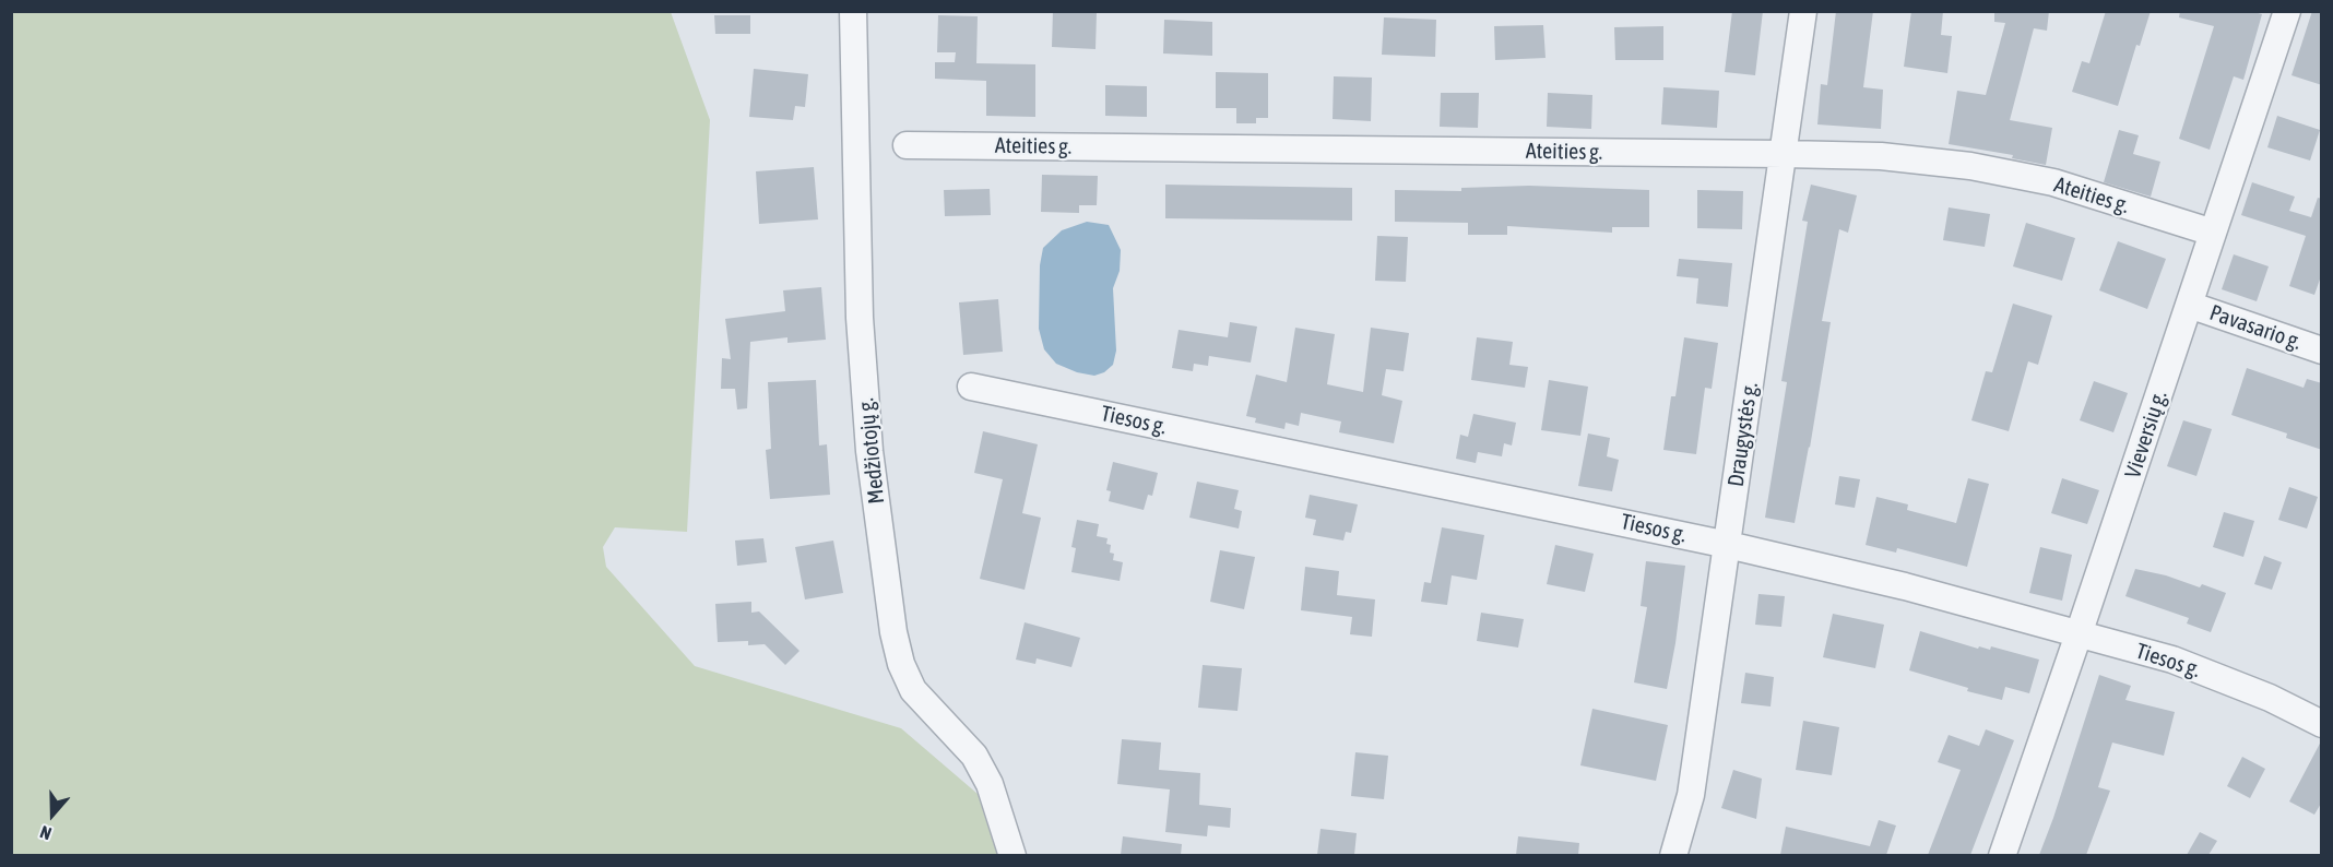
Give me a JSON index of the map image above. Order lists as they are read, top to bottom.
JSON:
{
  "streets": {
    "street": [
      "Ateities g.",
      "Pavasario g.",
      "Tiesos g.",
      "Draugystės g.",
      "Vieversių g.",
      "Medžiotojų g."
    ]
  },
  "crossings": [
    ["Ateities g.", "Draugystės g."],
    ["Ateities g.", "Vieversių g."],
    ["Pavasario g.", "Vieversių g."],
    ["Tiesos g.", "Draugystės g."],
    ["Tiesos g.", "Vieversių g."]
  ],
  "north": "bottom"
}
